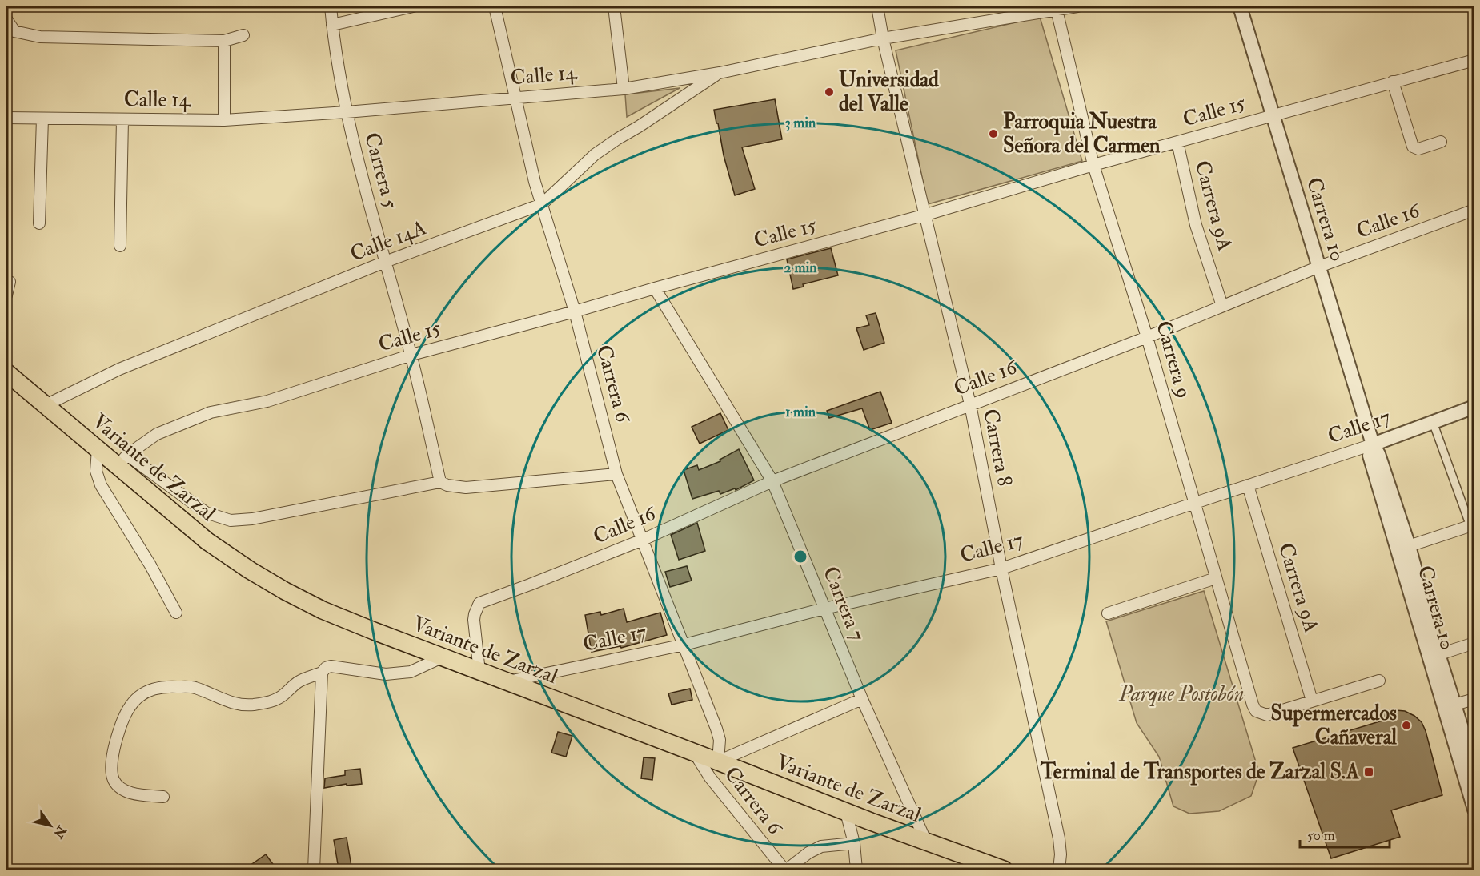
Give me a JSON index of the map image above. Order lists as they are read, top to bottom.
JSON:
{
  "streets": {
    "main road": ["Variante de Zarzal"],
    "street": [
      "Calle 14",
      "Calle 15",
      "Carrera 5",
      "Carrera 9A",
      "Carrera 10",
      "Calle 16",
      "Calle 14A",
      "Carrera 9",
      "Carrera 6",
      "Calle 17",
      "Carrera 8",
      "Carrera 7"
    ]
  },
  "crossings": [
    ["Calle 14", "Carrera 5"],
    ["Calle 14", "Calle 14A"],
    ["Calle 14", "Carrera 9"],
    ["Calle 14", "Carrera 6"],
    ["Calle 14", "Carrera 8"],
    ["Calle 15", "Carrera 5"],
    ["Calle 15", "Carrera 9A"],
    ["Calle 15", "Carrera 10"],
    ["Calle 15", "Carrera 9"],
    ["Calle 15", "Carrera 6"],
    ["Calle 15", "Carrera 8"],
    ["Calle 15", "Variante de Zarzal"],
    ["Calle 15", "Carrera 7"],
    ["Carrera 5", "Calle 14A"],
    ["Carrera 9A", "Calle 16"],
    ["Carrera 9A", "Carrera 9"],
    ["Carrera 9A", "Calle 17"],
    ["Carrera 10", "Calle 16"],
    ["Carrera 10", "Calle 17"],
    ["Calle 16", "Carrera 9"],
    ["Calle 16", "Carrera 6"],
    ["Calle 16", "Carrera 8"],
    ["Calle 16", "Variante de Zarzal"],
    ["Calle 16", "Carrera 7"],
    ["Calle 14A", "Carrera 6"],
    ["Calle 14A", "Variante de Zarzal"],
    ["Carrera 9", "Calle 17"],
    ["Carrera 6", "Calle 17"],
    ["Carrera 6", "Variante de Zarzal"],
    ["Calle 17", "Carrera 8"],
    ["Calle 17", "Variante de Zarzal"],
    ["Calle 17", "Carrera 7"],
    ["Variante de Zarzal", "Carrera 7"]
  ],
  "parks": ["Parque Postobón"],
  "places": {
    "other": ["Universidad del Valle", "Parroquia Nuestra Señora del Carmen", "Supermercados Cañaveral"],
    "transit": ["Terminal de Transportes de Zarzal S.A"]
  },
  "scale_bar": "50 m",
  "north": "bottom right",
  "rings": ["3 min", "2 min", "1 min"]
}
